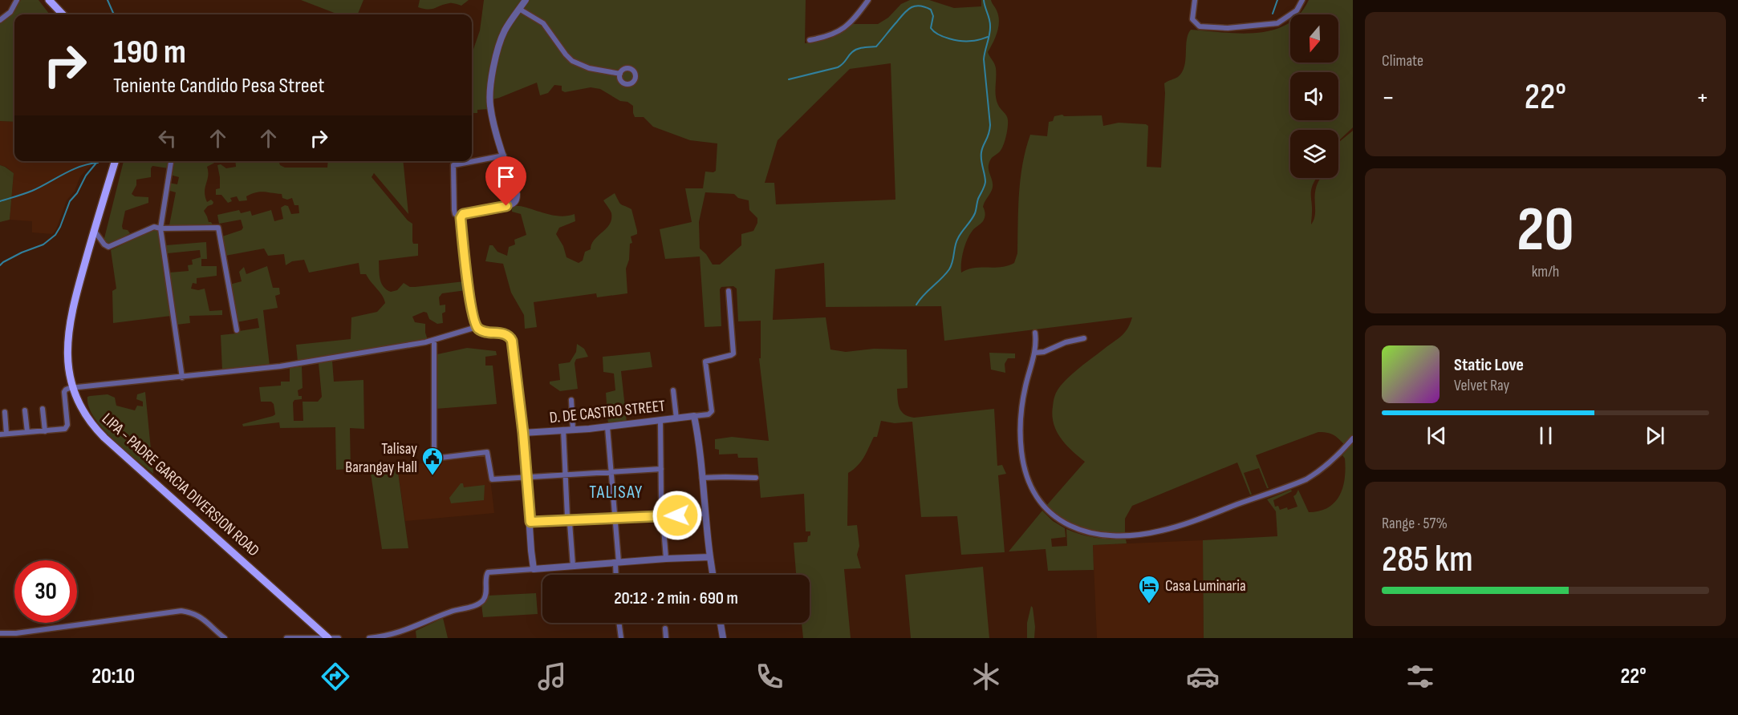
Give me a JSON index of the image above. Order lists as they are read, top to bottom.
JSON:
{
  "streets": {
    "main road": ["LIPA - PADRE GARCIA DIVERSION ROAD"],
    "street": ["D. DE CASTRO STREET"]
  },
  "districts": ["TALISAY"],
  "places": {
    "public building": ["Talisay Barangay Hall"],
    "hotel": ["Casa Luminaria"]
  },
  "north": "bottom",
  "page": {
    "tile": [
      "Climate",
      ["20", "km/h"],
      ["Range · 57%", "285 km"]
    ],
    "turn": ["190 m", "Teniente Candido Pesa Street"],
    "heat": ["−", "22°", "+"],
    "song": ["Static Love", "Velvet Ray"],
    "limit": "30",
    "trip": "20:12 · 2 min · 690 m",
    "tabs": ["20:10", "22°"]
  }
}
